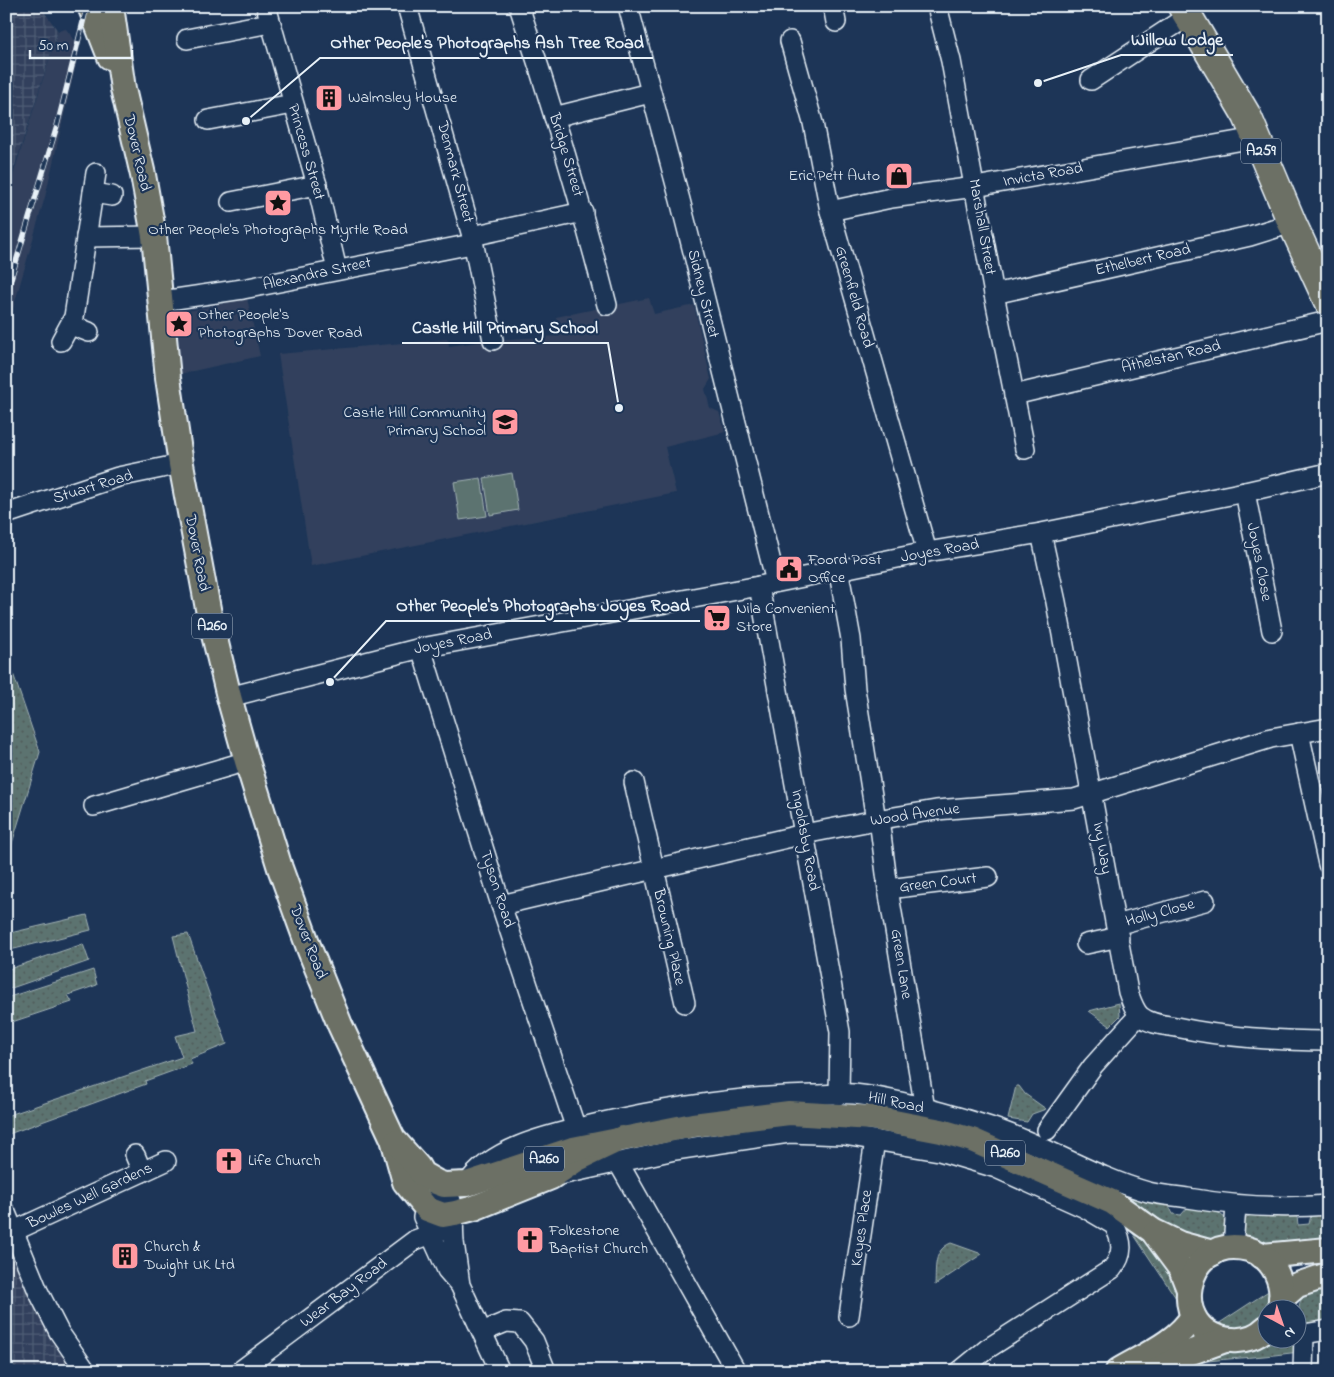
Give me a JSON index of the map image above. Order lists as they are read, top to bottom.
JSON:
{
  "streets": {
    "highway": ["A259"],
    "main road": ["Dover Road", "A260"],
    "street": [
      "Princess Street",
      "Bridge Street",
      "Denmark Street",
      "Invicta Road",
      "Marshall Street",
      "Ethelbert Road",
      "Alexandra Street",
      "Sidney Street",
      "Greenfield Road",
      "Athelstan Road",
      "Stuart Road",
      "Joyes Road",
      "Joyes Close",
      "Wood Avenue",
      "Ingoldsby Road",
      "Ivy Way",
      "Green Court",
      "Tyson Road",
      "Holly Close",
      "Browning Place",
      "Green Lane",
      "Hill Road",
      "Bowles Well Gardens",
      "Keyes Place",
      "Wear Bay Road"
    ]
  },
  "crossings": [
    ["A259", "Invicta Road"],
    ["A259", "Ethelbert Road"],
    ["Princess Street", "Alexandra Street"],
    ["Dover Road", "Alexandra Street"],
    ["Dover Road", "Stuart Road"],
    ["Dover Road", "Joyes Road"],
    ["Dover Road", "A260"],
    ["Bridge Street", "Alexandra Street"],
    ["Denmark Street", "Alexandra Street"],
    ["Invicta Road", "Marshall Street"],
    ["Invicta Road", "Greenfield Road"],
    ["Marshall Street", "Ethelbert Road"],
    ["Marshall Street", "Athelstan Road"],
    ["Sidney Street", "Joyes Road"],
    ["Sidney Street", "Ingoldsby Road"],
    ["Greenfield Road", "Joyes Road"],
    ["Joyes Road", "Joyes Close"],
    ["Joyes Road", "Ingoldsby Road"],
    ["Joyes Road", "Ivy Way"],
    ["Joyes Road", "Tyson Road"],
    ["Joyes Road", "Green Lane"],
    ["A260", "Ingoldsby Road"],
    ["A260", "Hill Road"],
    ["A260", "Wear Bay Road"],
    ["Wood Avenue", "Ingoldsby Road"],
    ["Wood Avenue", "Ivy Way"],
    ["Wood Avenue", "Tyson Road"],
    ["Wood Avenue", "Browning Place"],
    ["Wood Avenue", "Green Lane"],
    ["Ingoldsby Road", "Hill Road"],
    ["Ivy Way", "Holly Close"],
    ["Green Court", "Green Lane"],
    ["Tyson Road", "Hill Road"],
    ["Green Lane", "Hill Road"],
    ["Hill Road", "Keyes Place"]
  ],
  "places": {
    "other": [
      "Willow Lodge",
      "Other People's Photographs Ash Tree Road",
      "Castle Hill Primary School",
      "Other People's Photographs Joyes Road"
    ],
    "building": ["Walmsley House", "Church & Dwight UK Ltd"],
    "shop": ["Eric Pett Auto"],
    "place": ["Other People's Photographs Myrtle Road", "Other People's Photographs Dover Road"],
    "school or university": ["Castle Hill Community Primary School"],
    "public building": ["Foord Post Office"],
    "supermarket": ["Nila Convenient Store"],
    "church": ["Life Church", "Folkestone Baptist Church"]
  },
  "scale_bar": "50 m",
  "north": "bottom right"
}
